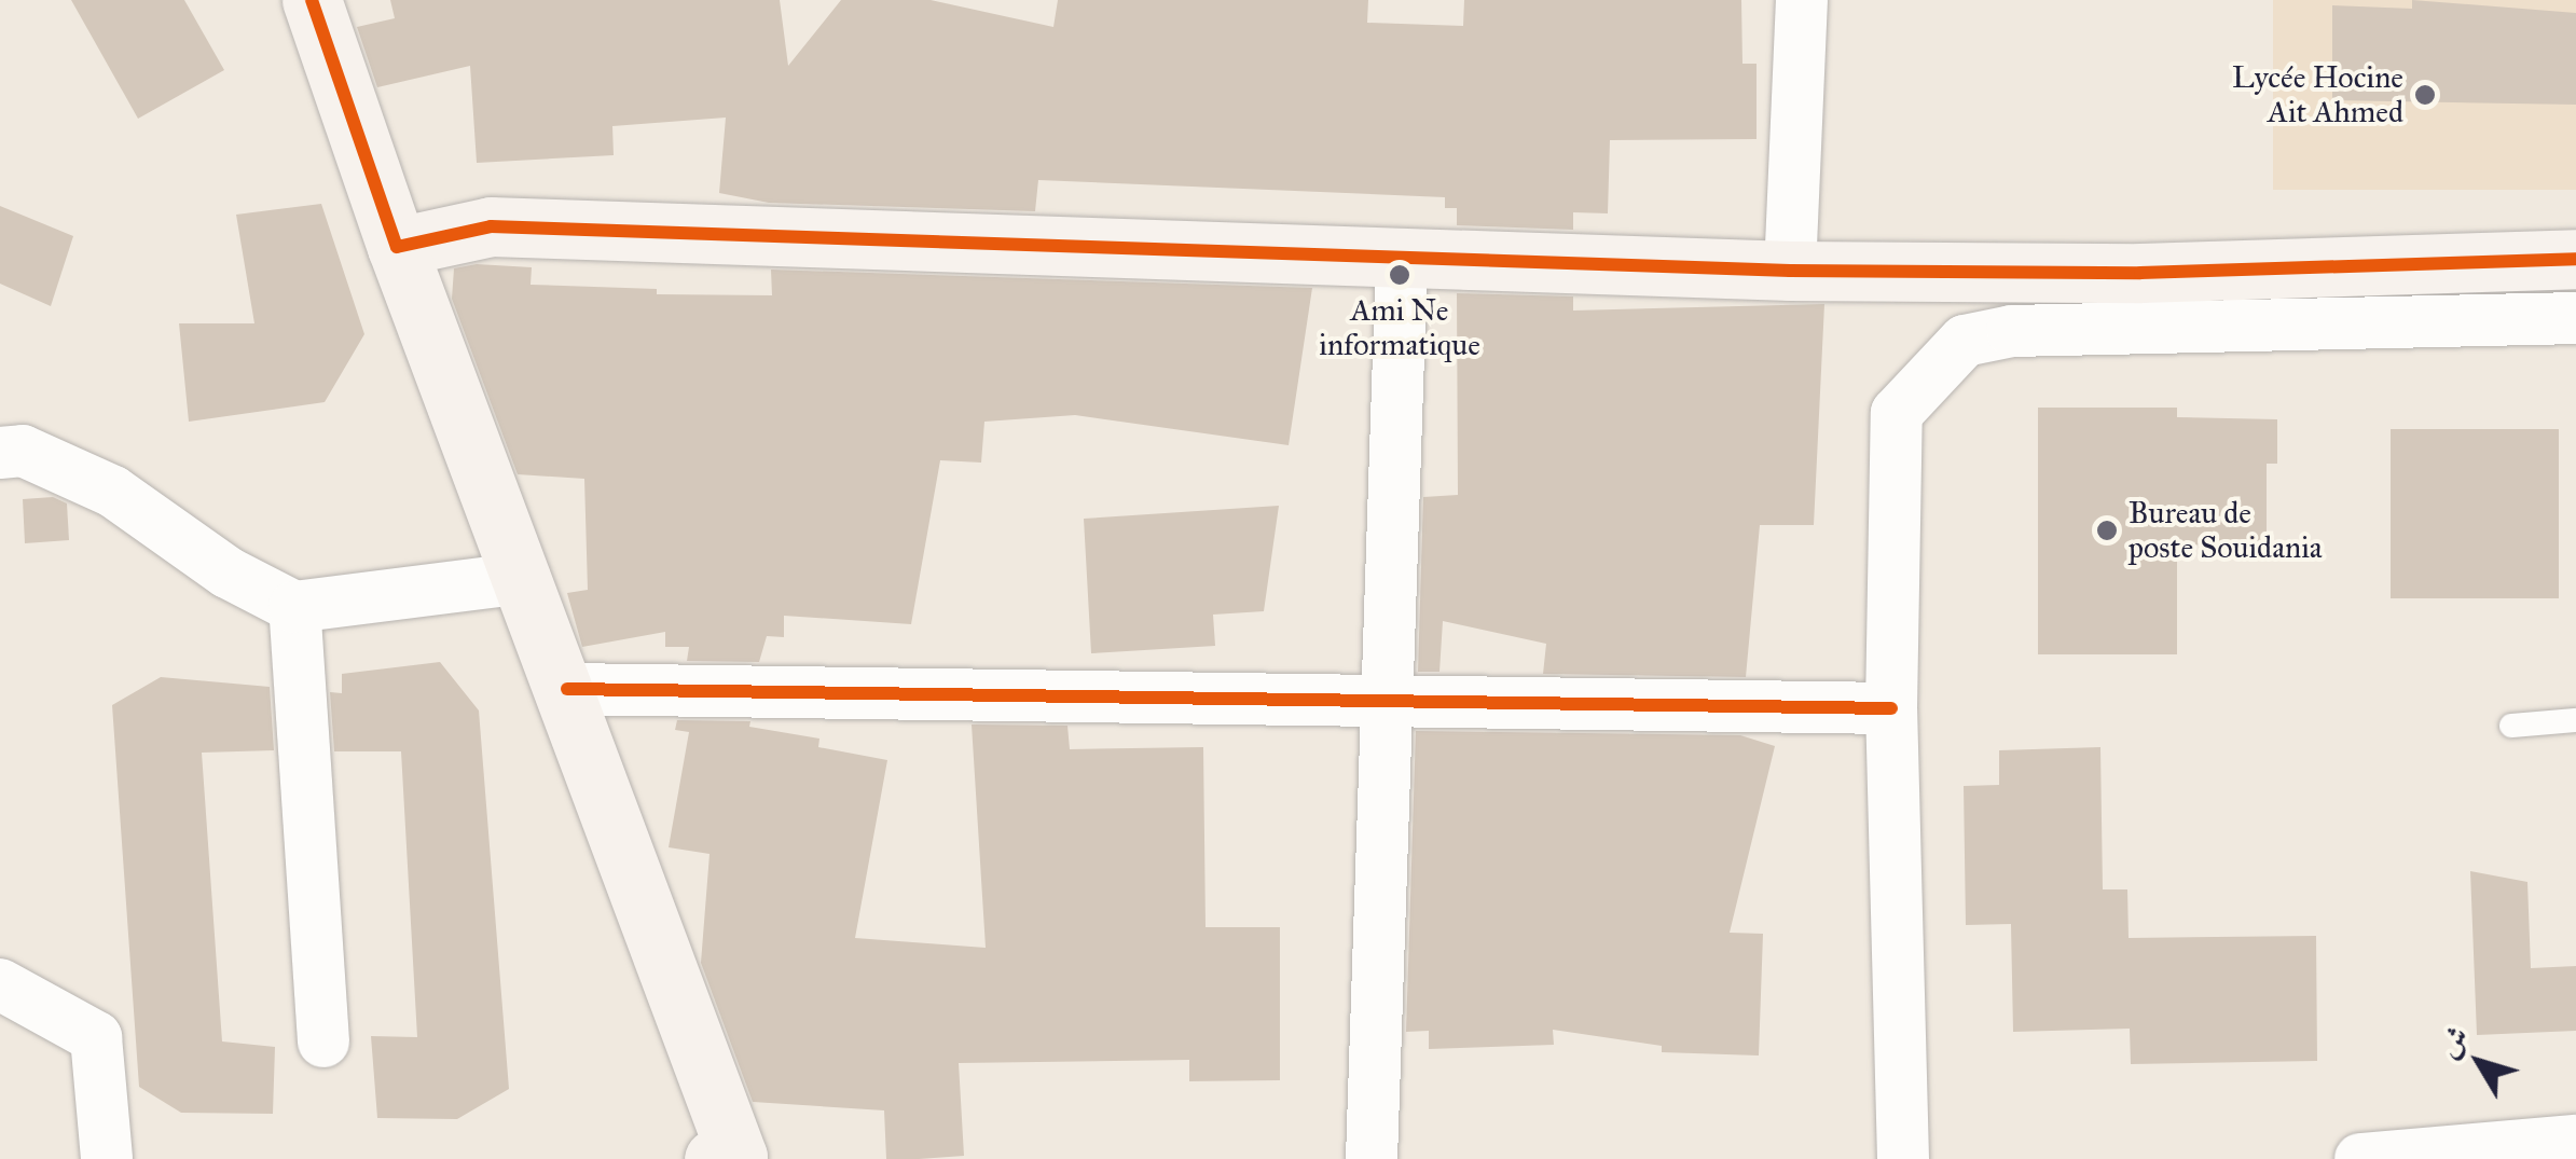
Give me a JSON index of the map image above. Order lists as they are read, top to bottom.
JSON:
{
  "places": ["Lycée Hocine Ait Ahmed", "Ami Ne informatique", "Bureau de poste Souidania"],
  "north": "top left"
}
